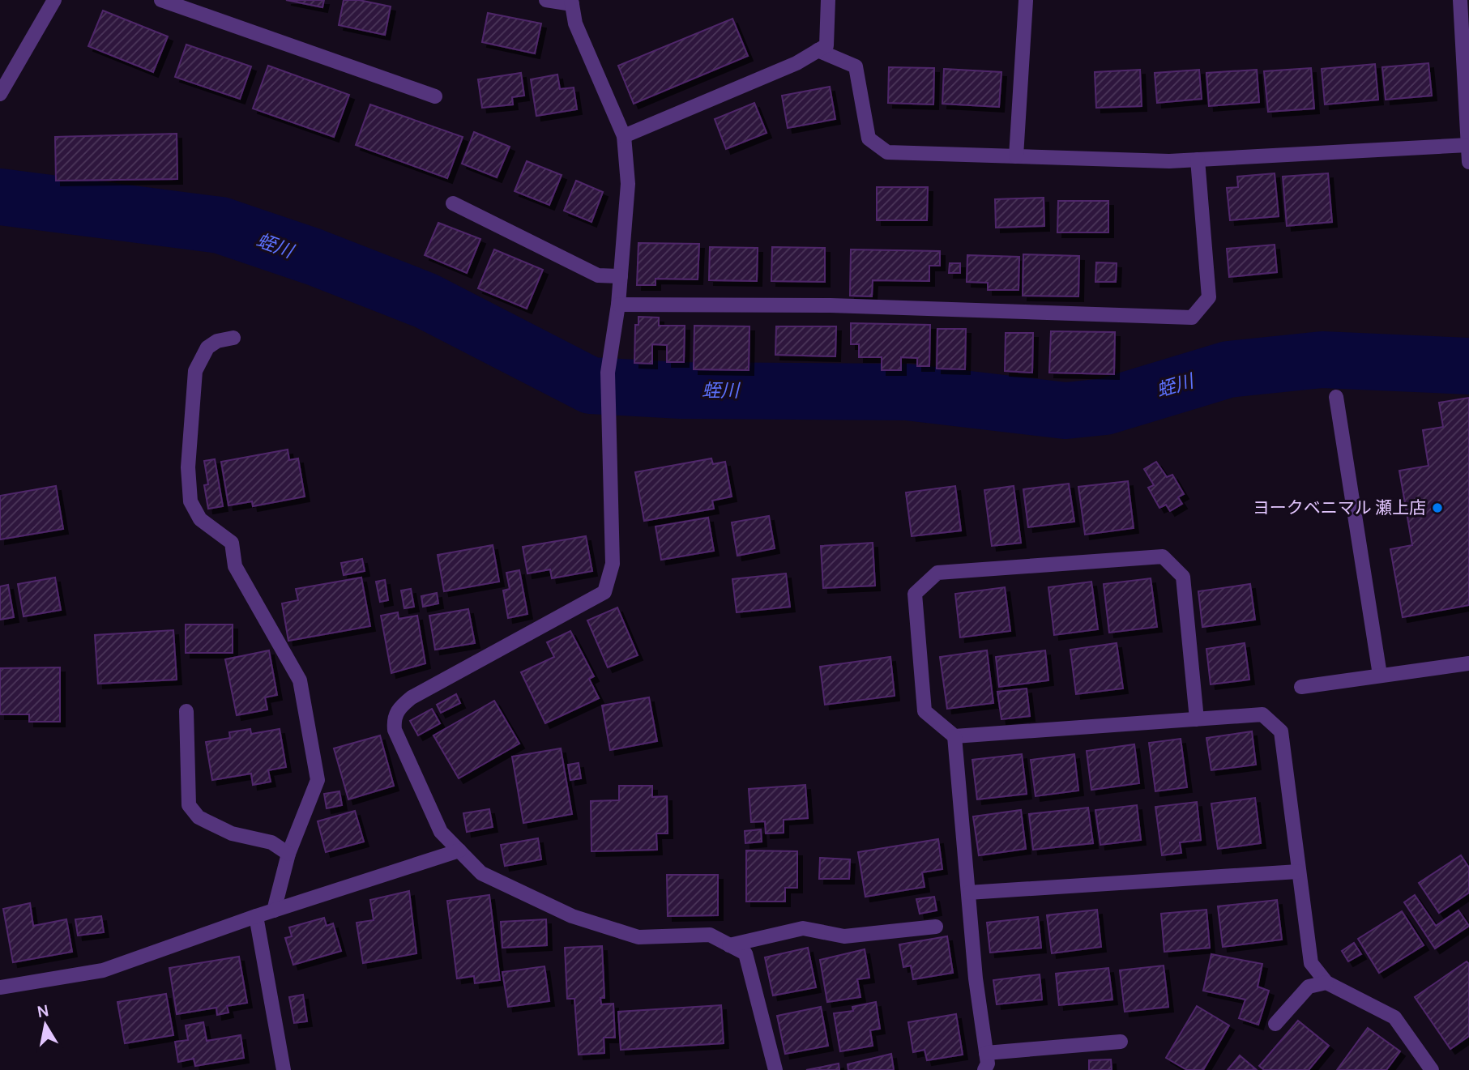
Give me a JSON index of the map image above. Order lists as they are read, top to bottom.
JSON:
{
  "water": ["蛭川"],
  "places": ["ヨークベニマル 瀬上店"],
  "north": "top"
}
